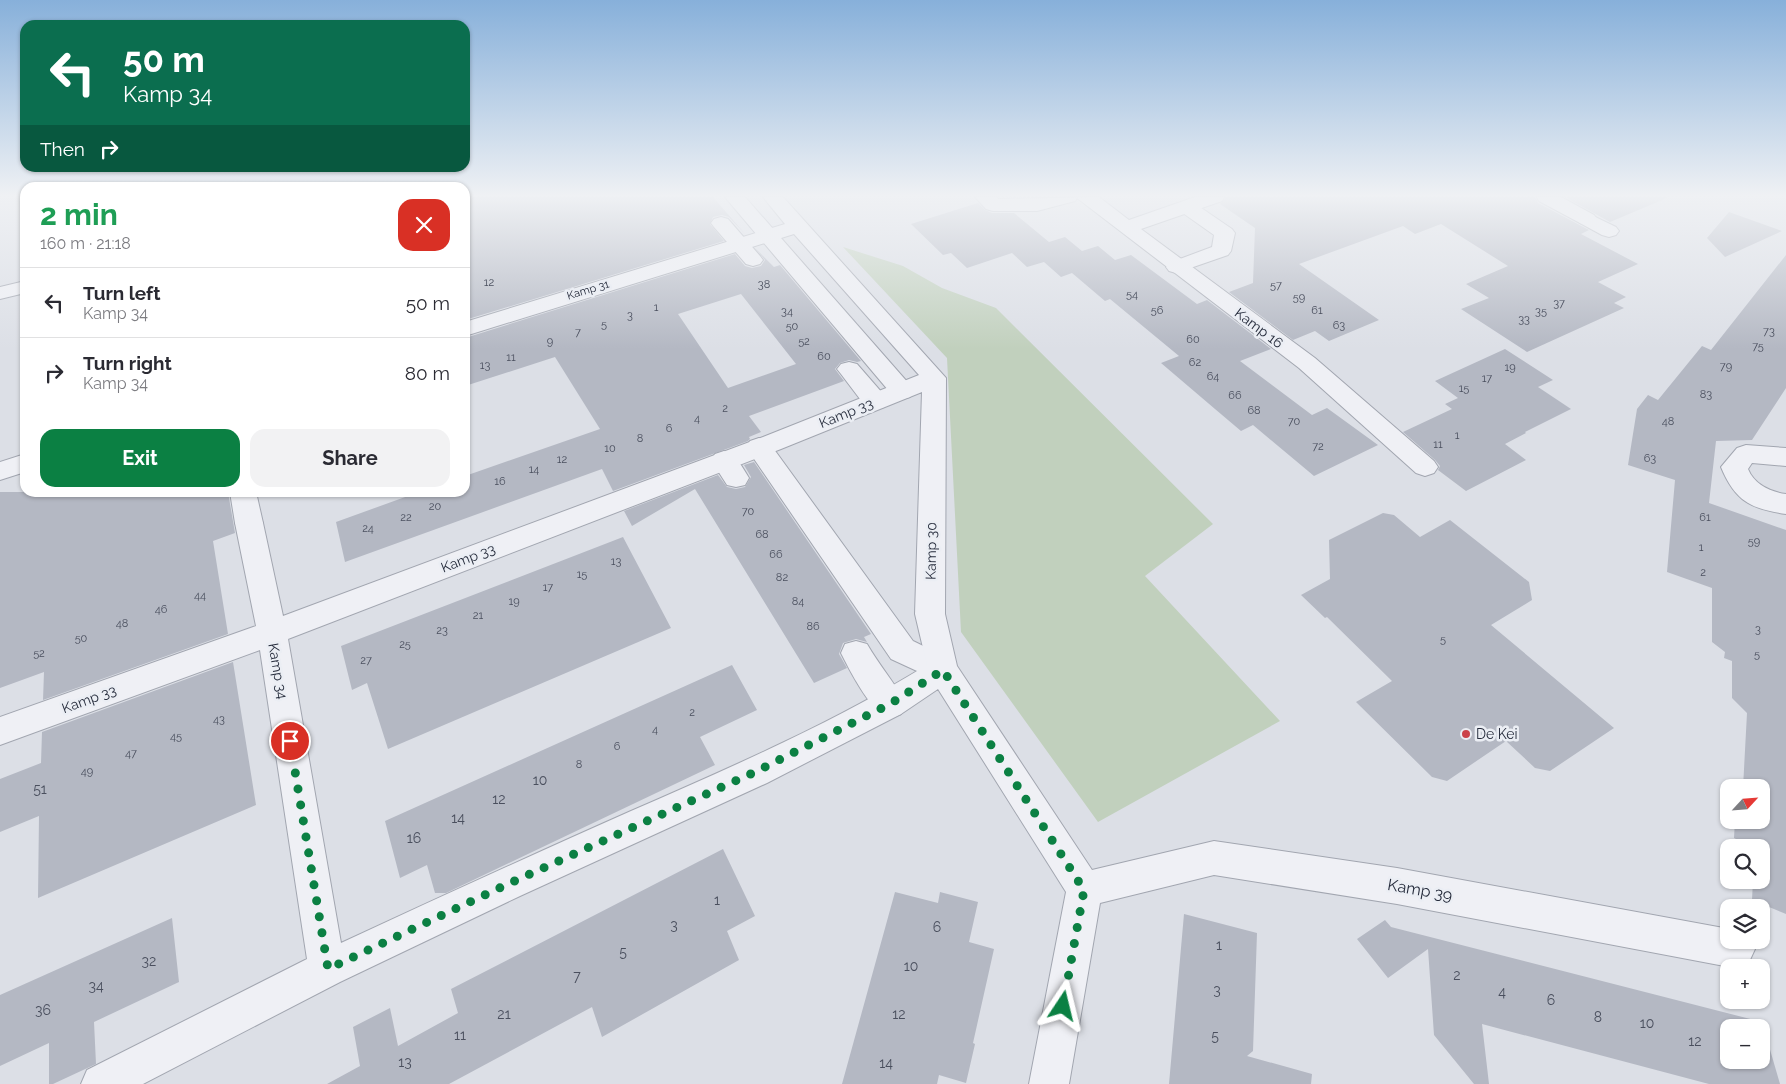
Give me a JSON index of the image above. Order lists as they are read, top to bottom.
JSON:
{
  "streets": {
    "street": [
      "Kamp 31",
      "Kamp 16",
      "Kamp 33",
      "Kamp 30",
      "Kamp 34",
      "Kamp 39"
    ]
  },
  "crossings": [
    ["Kamp 33", "Kamp 30"],
    ["Kamp 33", "Kamp 34"]
  ],
  "places": ["De Kei"],
  "house_numbers": [
    "12",
    "38",
    "57",
    "54",
    "59",
    "37",
    "1",
    "56",
    "61",
    "34",
    "35",
    "3",
    "33",
    "5",
    "63",
    "50",
    "73",
    "7",
    "60",
    "9",
    "52",
    "75",
    "60",
    "11",
    "62",
    "13",
    "79",
    "19",
    "64",
    "17",
    "15",
    "83",
    "66",
    "2",
    "68",
    "4",
    "70",
    "48",
    "6",
    "1",
    "8",
    "11",
    "72",
    "10",
    "63",
    "12",
    "14",
    "16",
    "20",
    "70",
    "22",
    "61",
    "24",
    "68",
    "59",
    "1",
    "66",
    "13",
    "2",
    "15",
    "82",
    "17",
    "44",
    "19",
    "84",
    "46",
    "21",
    "48",
    "86",
    "3",
    "23",
    "50",
    "5",
    "25",
    "52",
    "5",
    "27",
    "2",
    "43",
    "4",
    "45",
    "6",
    "47",
    "8",
    "49",
    "10",
    "51",
    "12",
    "14",
    "16",
    "1",
    "3",
    "6",
    "1",
    "5",
    "32",
    "10",
    "2",
    "7",
    "34",
    "3",
    "4",
    "6",
    "36",
    "21",
    "12",
    "8",
    "10",
    "11",
    "5",
    "12",
    "13",
    "14"
  ],
  "north": "top right",
  "page": {
    "turn": ["50 m", "Kamp 34"],
    "then": "Then",
    "heading": ["2 min", "160 m · 21:18"],
    "list": [
      {
        "name": "Turn left",
        "note": "Kamp 34",
        "value": "50 m"
      },
      {
        "name": "Turn right",
        "note": "Kamp 34",
        "value": "80 m"
      }
    ],
    "buttons": ["Exit", "Share"],
    "map_buttons": ["+", "−"]
  }
}
